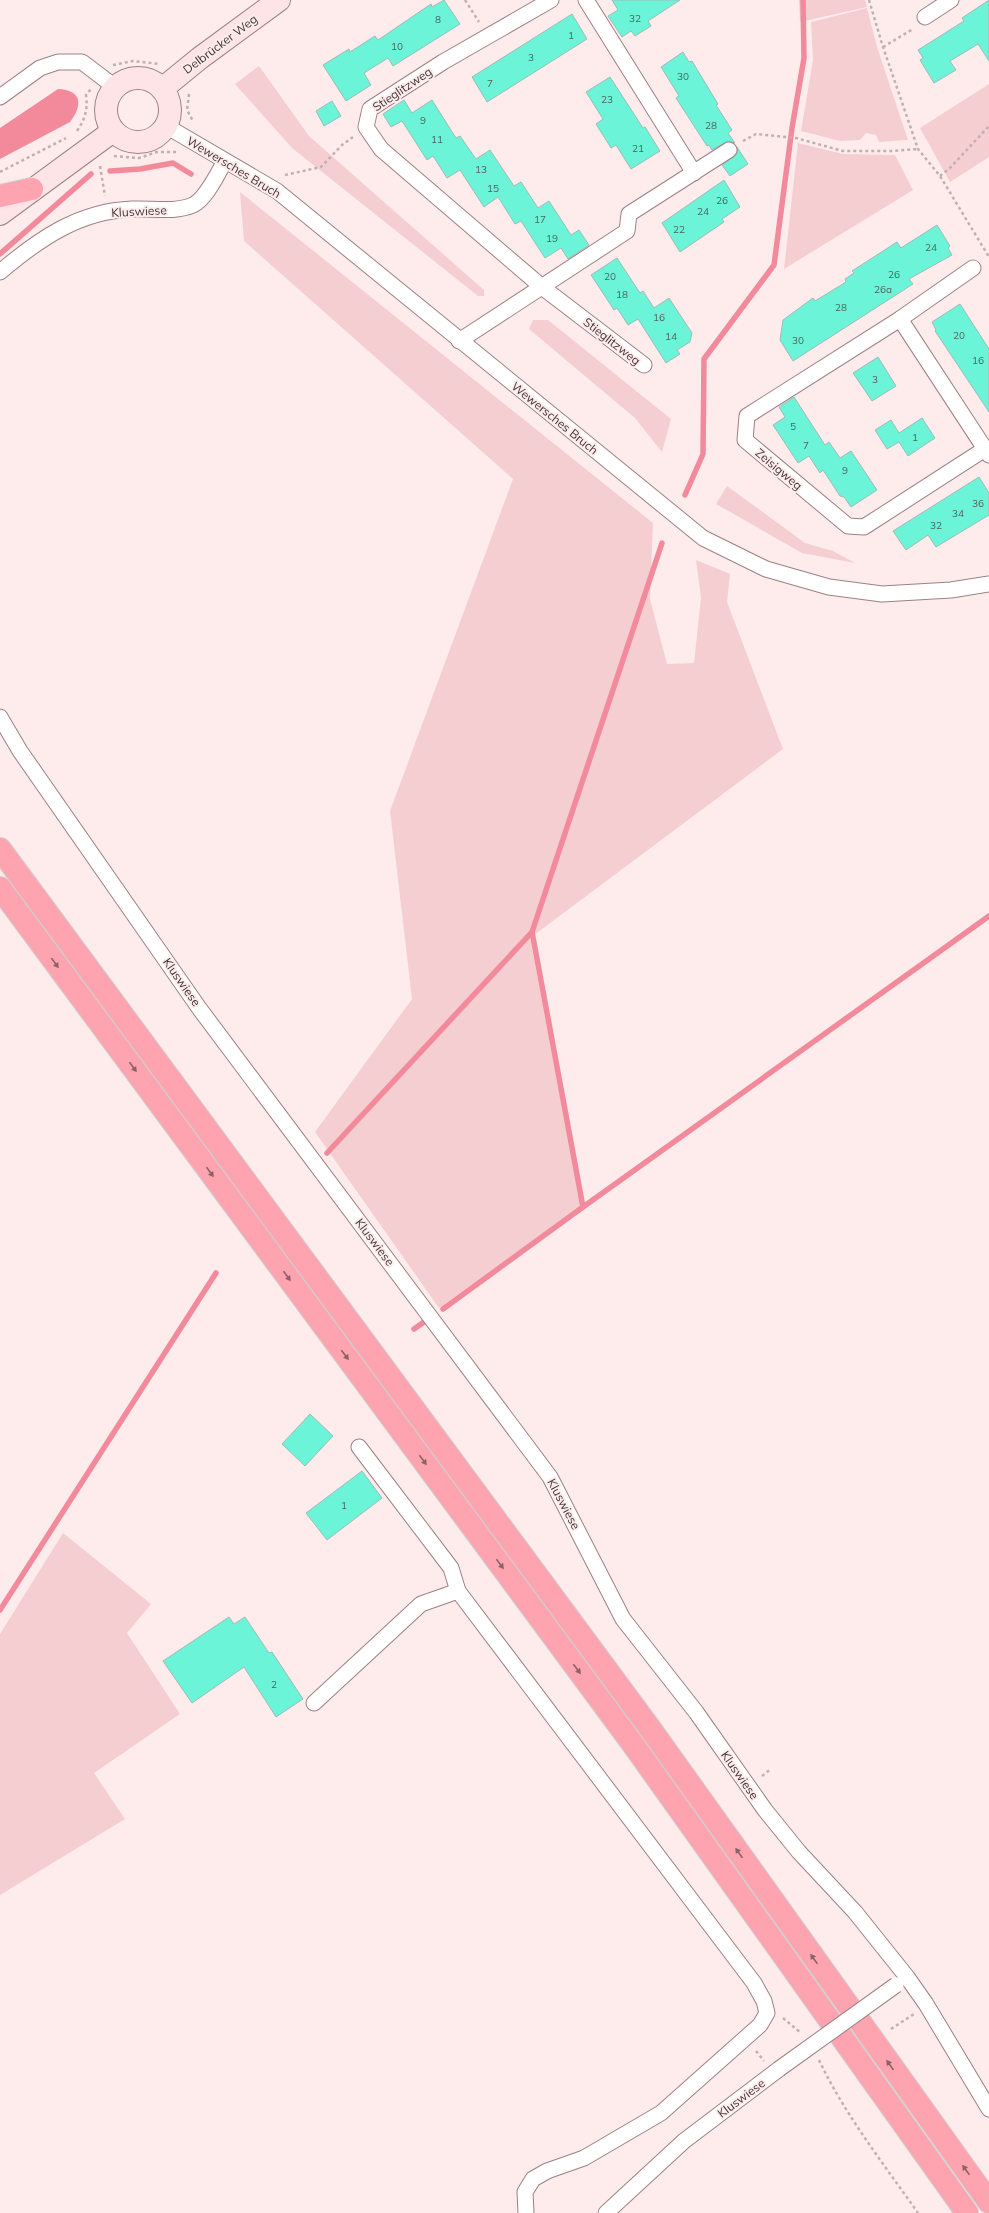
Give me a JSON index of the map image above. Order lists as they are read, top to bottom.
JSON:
{
  "streets": {
    "street": [
      "Delbrücker Weg",
      "Stieglitzweg",
      "Wewersches Bruch",
      "Kluswiese",
      "Zeisigweg"
    ]
  },
  "crossings": [
    ["Delbrücker Weg", "Wewersches Bruch"],
    ["Wewersches Bruch", "Kluswiese"]
  ],
  "house_numbers": [
    "32",
    "8",
    "1",
    "10",
    "3",
    "30",
    "7",
    "23",
    "9",
    "28",
    "11",
    "21",
    "13",
    "15",
    "26",
    "24",
    "17",
    "22",
    "19",
    "24",
    "26",
    "20",
    "26a",
    "18",
    "28",
    "16",
    "20",
    "14",
    "30",
    "16",
    "3",
    "5",
    "1",
    "7",
    "9",
    "36",
    "34",
    "32",
    "1",
    "2"
  ]
}
